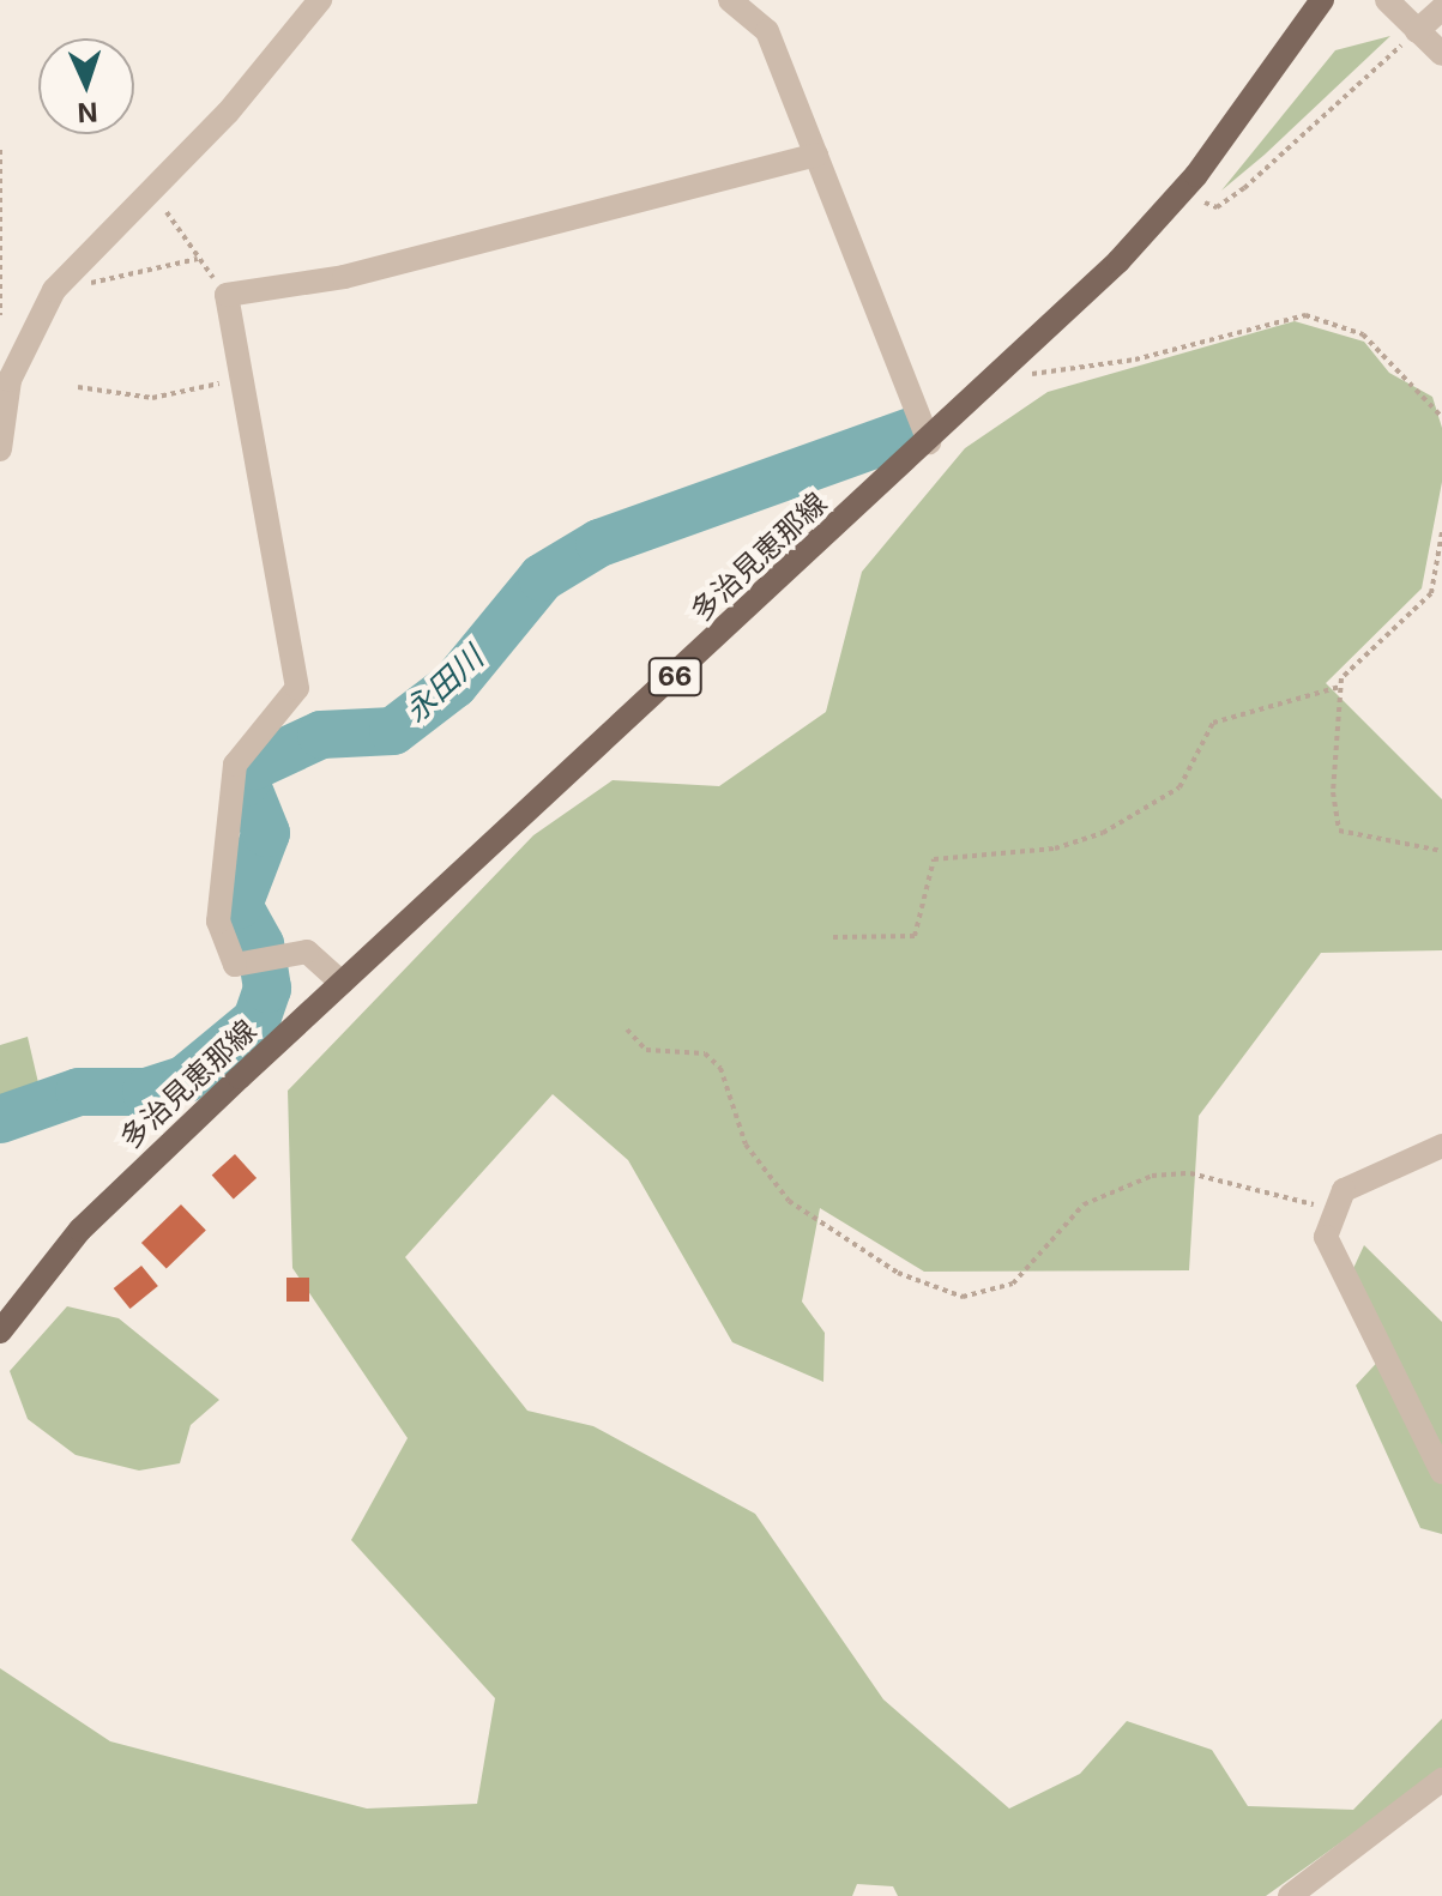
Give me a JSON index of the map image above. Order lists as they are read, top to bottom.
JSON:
{
  "streets": {
    "main road": ["多治見恵那線", "66"]
  },
  "water": ["永田川"],
  "north": "bottom"
}
